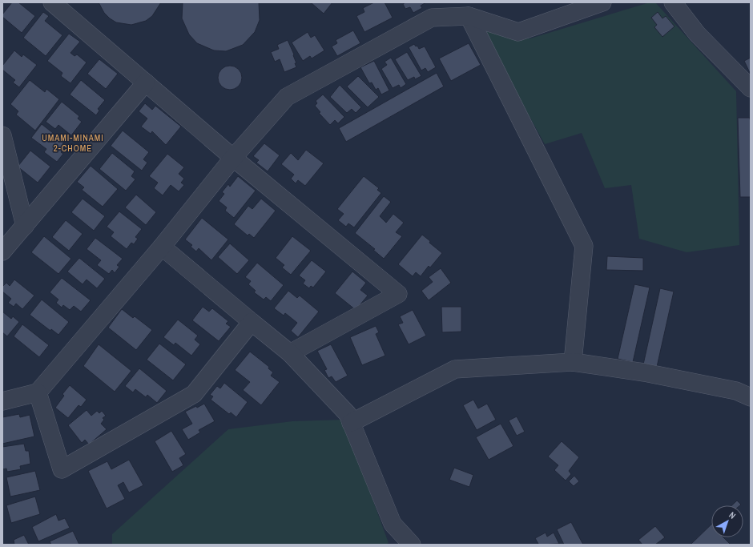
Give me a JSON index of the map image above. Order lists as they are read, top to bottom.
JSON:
{
  "districts": ["UMAMI-MINAMI 2-CHOME"],
  "north": "top right"
}
